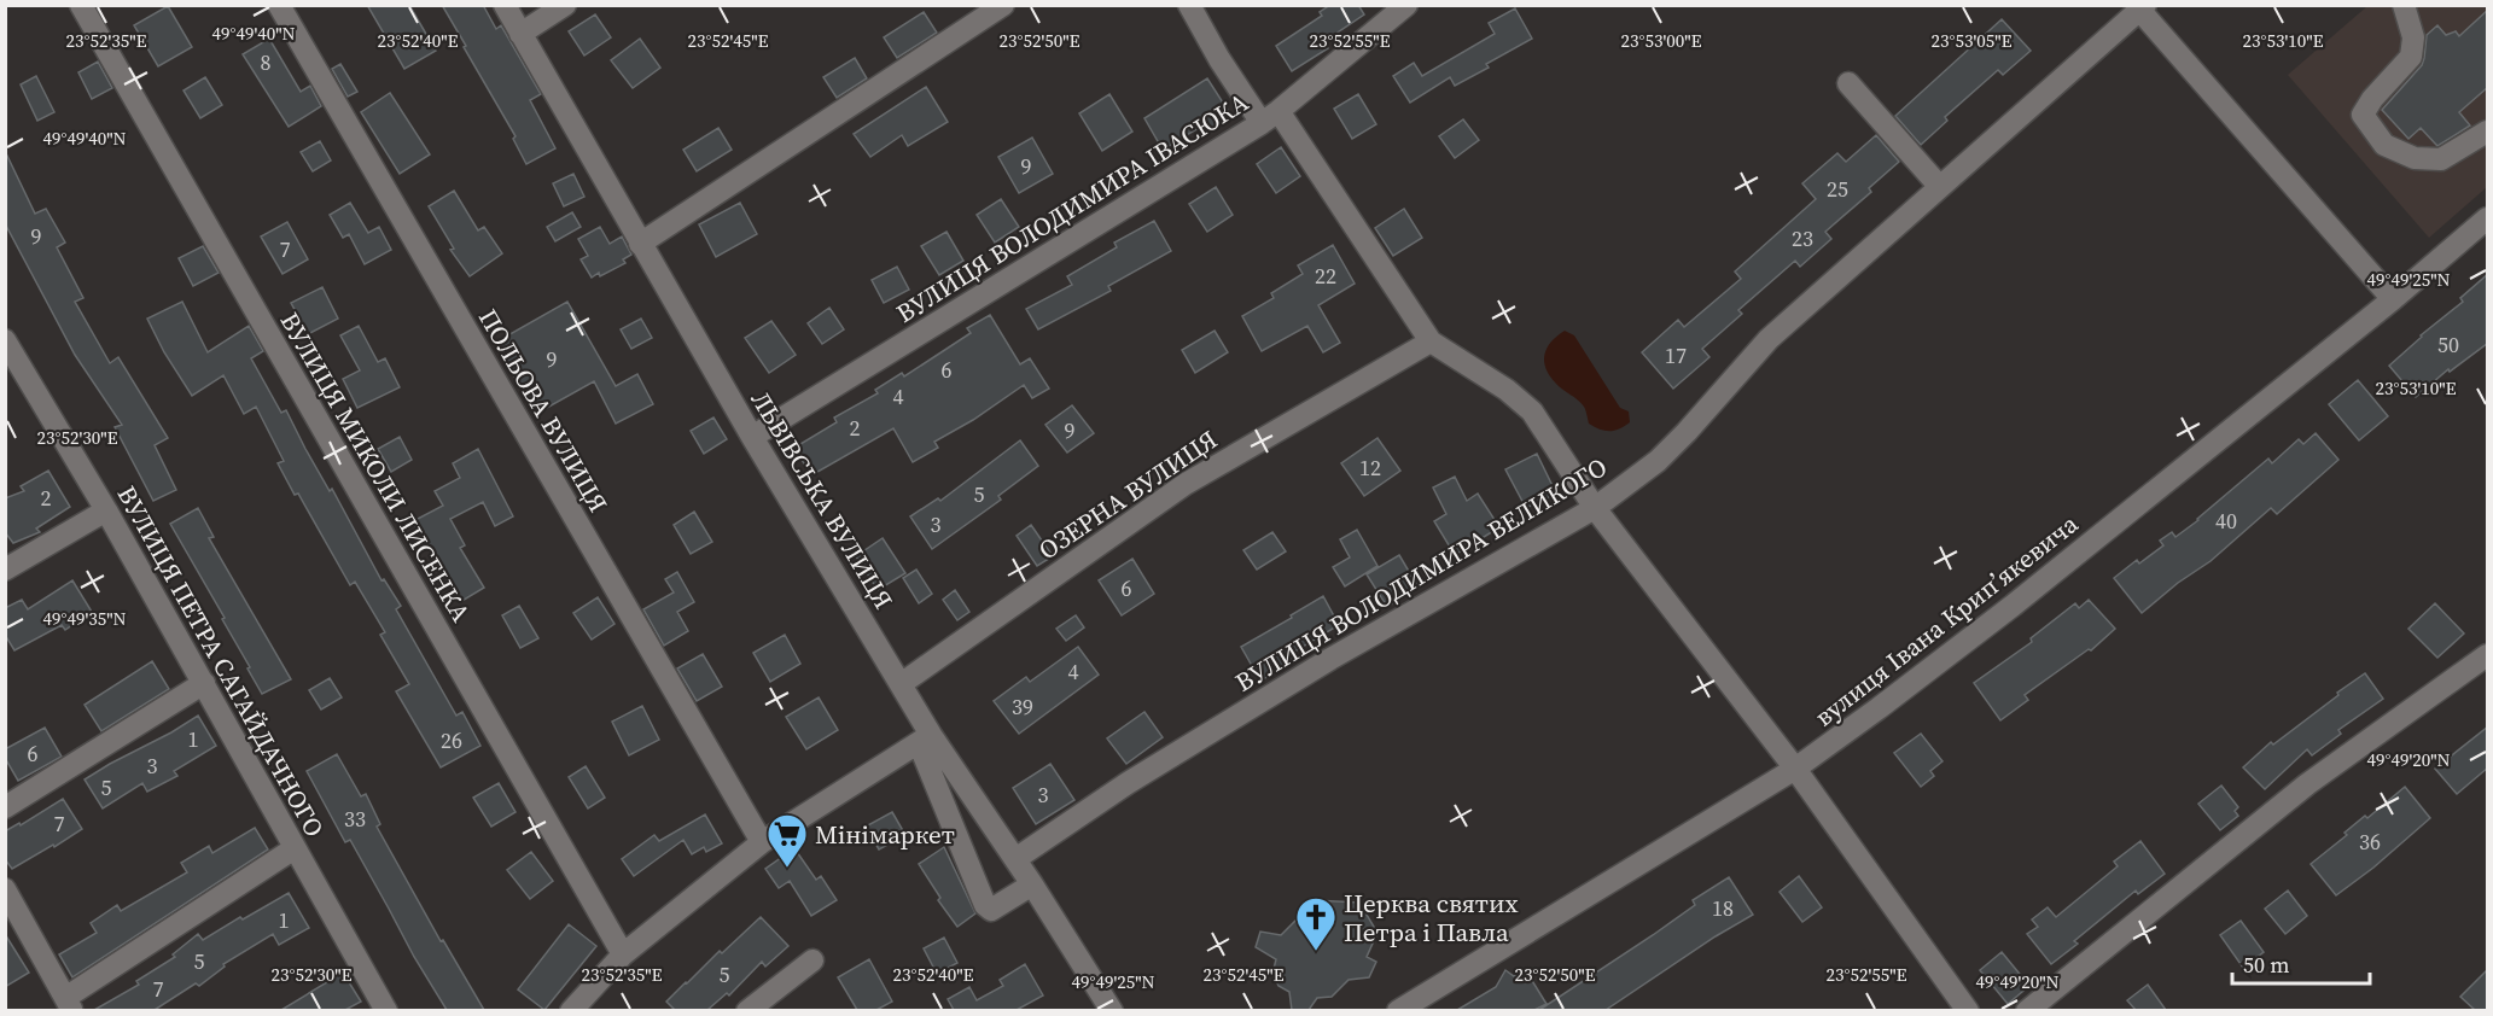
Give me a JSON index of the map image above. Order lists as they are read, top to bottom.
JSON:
{
  "streets": {
    "street": [
      "ВУЛИЦЯ ВОЛОДИМИРА ІВАСЮКА",
      "ПОЛЬОВА ВУЛИЦЯ",
      "ВУЛИЦЯ МИКОЛИ ЛИСЕНКА",
      "ОЗЕРНА ВУЛИЦЯ",
      "ЛЬВІВСЬКА ВУЛИЦЯ",
      "ВУЛИЦЯ ВОЛОДИМИРА ВЕЛИКОГО",
      "вулиця Івана Крипʼякевича",
      "ВУЛИЦЯ ПЕТРА САГАЙДАЧНОГО"
    ]
  },
  "crossings": [
    ["ВУЛИЦЯ ВОЛОДИМИРА ІВАСЮКА", "ЛЬВІВСЬКА ВУЛИЦЯ"],
    ["ОЗЕРНА ВУЛИЦЯ", "ЛЬВІВСЬКА ВУЛИЦЯ"],
    ["ЛЬВІВСЬКА ВУЛИЦЯ", "ВУЛИЦЯ ВОЛОДИМИРА ВЕЛИКОГО"]
  ],
  "places": {
    "supermarket": ["Мінімаркет"],
    "church": ["Церква святих Петра і Павла"]
  },
  "house_numbers": [
    "8",
    "9",
    "25",
    "9",
    "23",
    "7",
    "22",
    "50",
    "17",
    "9",
    "6",
    "4",
    "2",
    "9",
    "12",
    "5",
    "2",
    "40",
    "3",
    "6",
    "4",
    "39",
    "1",
    "26",
    "6",
    "3",
    "5",
    "3",
    "33",
    "7",
    "36",
    "18",
    "1",
    "5",
    "5",
    "7"
  ],
  "scale_bar": "50 m",
  "coordinates": [
    "49°49'40\"N",
    "23°52'35\"E",
    "23°52'40\"E",
    "23°52'45\"E",
    "23°52'50\"E",
    "23°52'55\"E",
    "23°53'00\"E",
    "23°53'05\"E",
    "23°53'10\"E",
    "49°49'25\"N",
    "23°52'30\"E",
    "49°49'35\"N",
    "49°49'20\"N"
  ]
}
